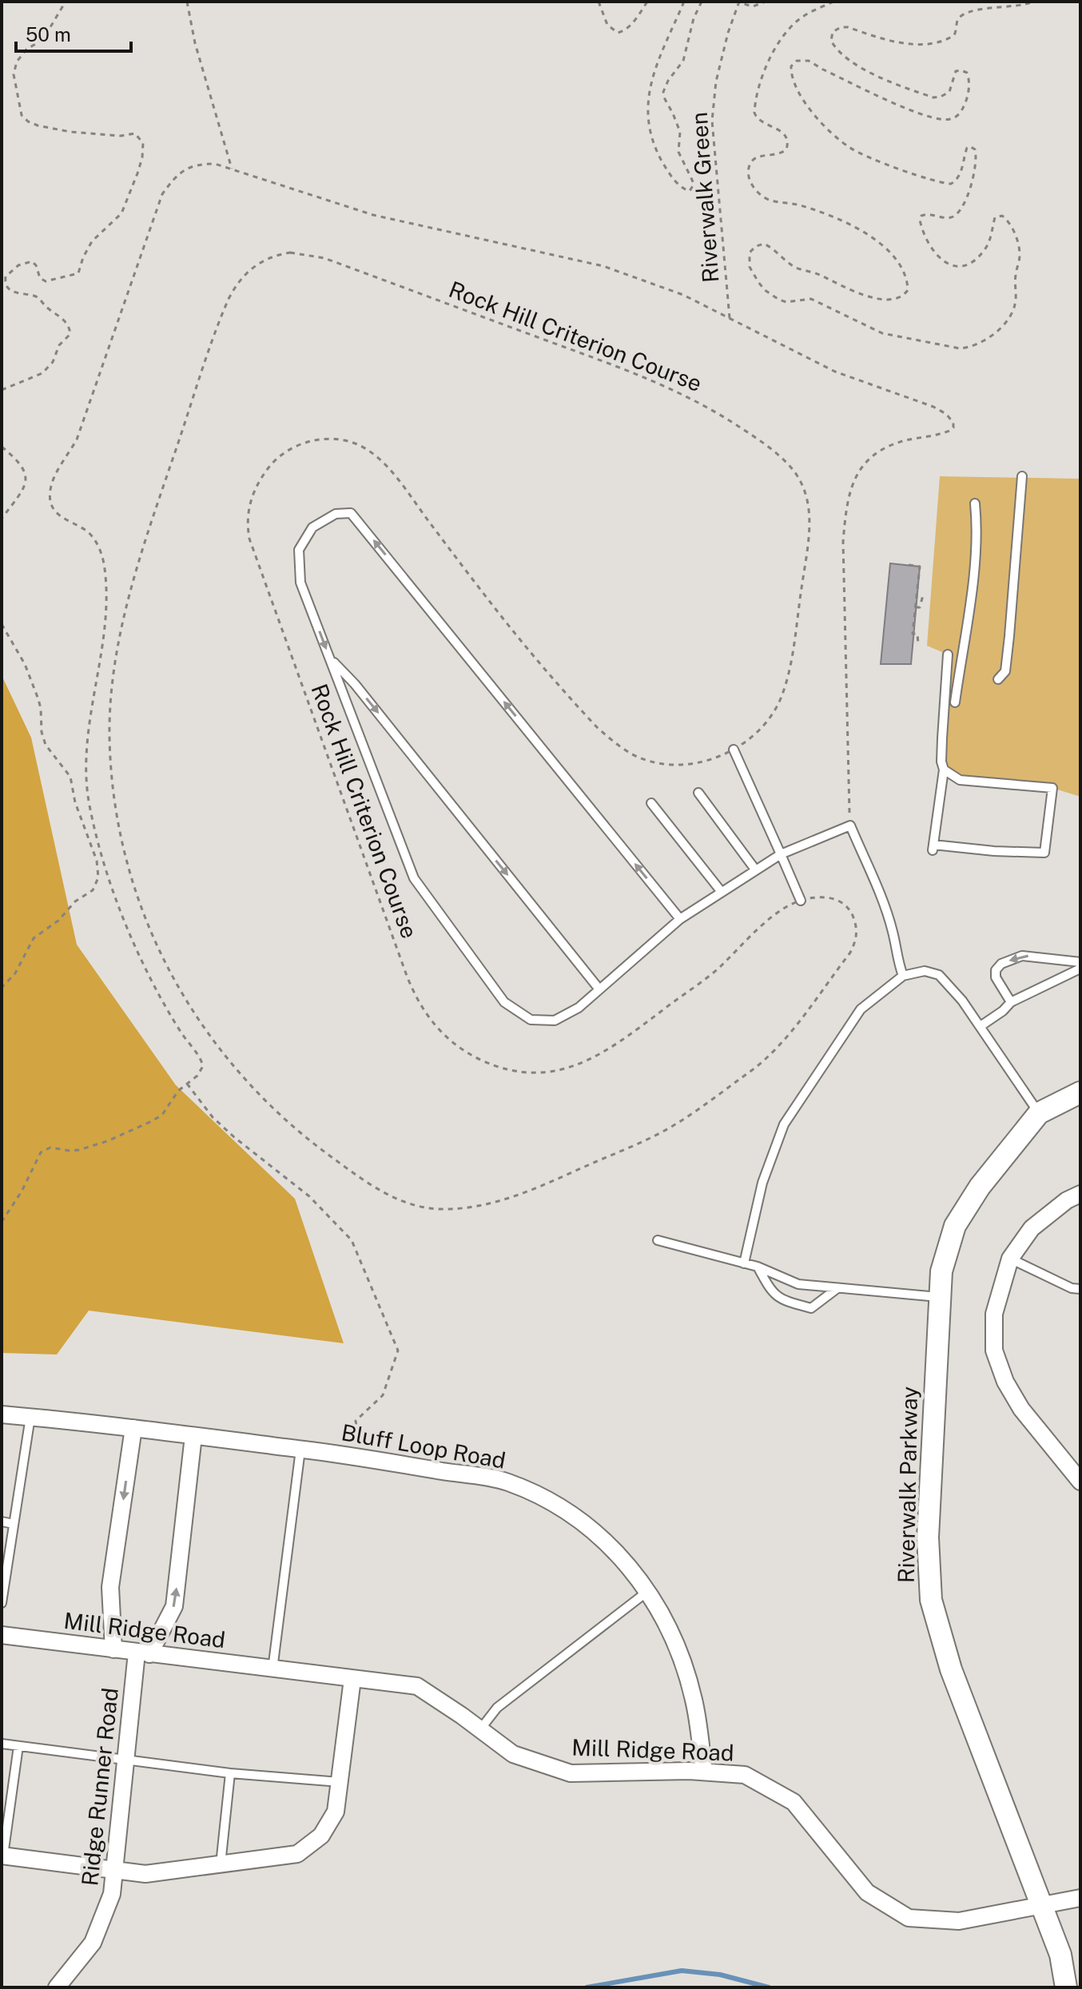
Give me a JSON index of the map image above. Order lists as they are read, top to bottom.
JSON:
{
  "streets": {
    "street": [
      "Bluff Loop Road",
      "Riverwalk Parkway",
      "Mill Ridge Road",
      "Ridge Runner Road"
    ],
    "path": ["Riverwalk Green", "Rock Hill Criterion Course"]
  },
  "crossings": [
    ["Bluff Loop Road", "Mill Ridge Road"],
    ["Bluff Loop Road", "Ridge Runner Road"],
    ["Riverwalk Parkway", "Mill Ridge Road"],
    ["Mill Ridge Road", "Ridge Runner Road"]
  ],
  "scale_bar": "50 m"
}
